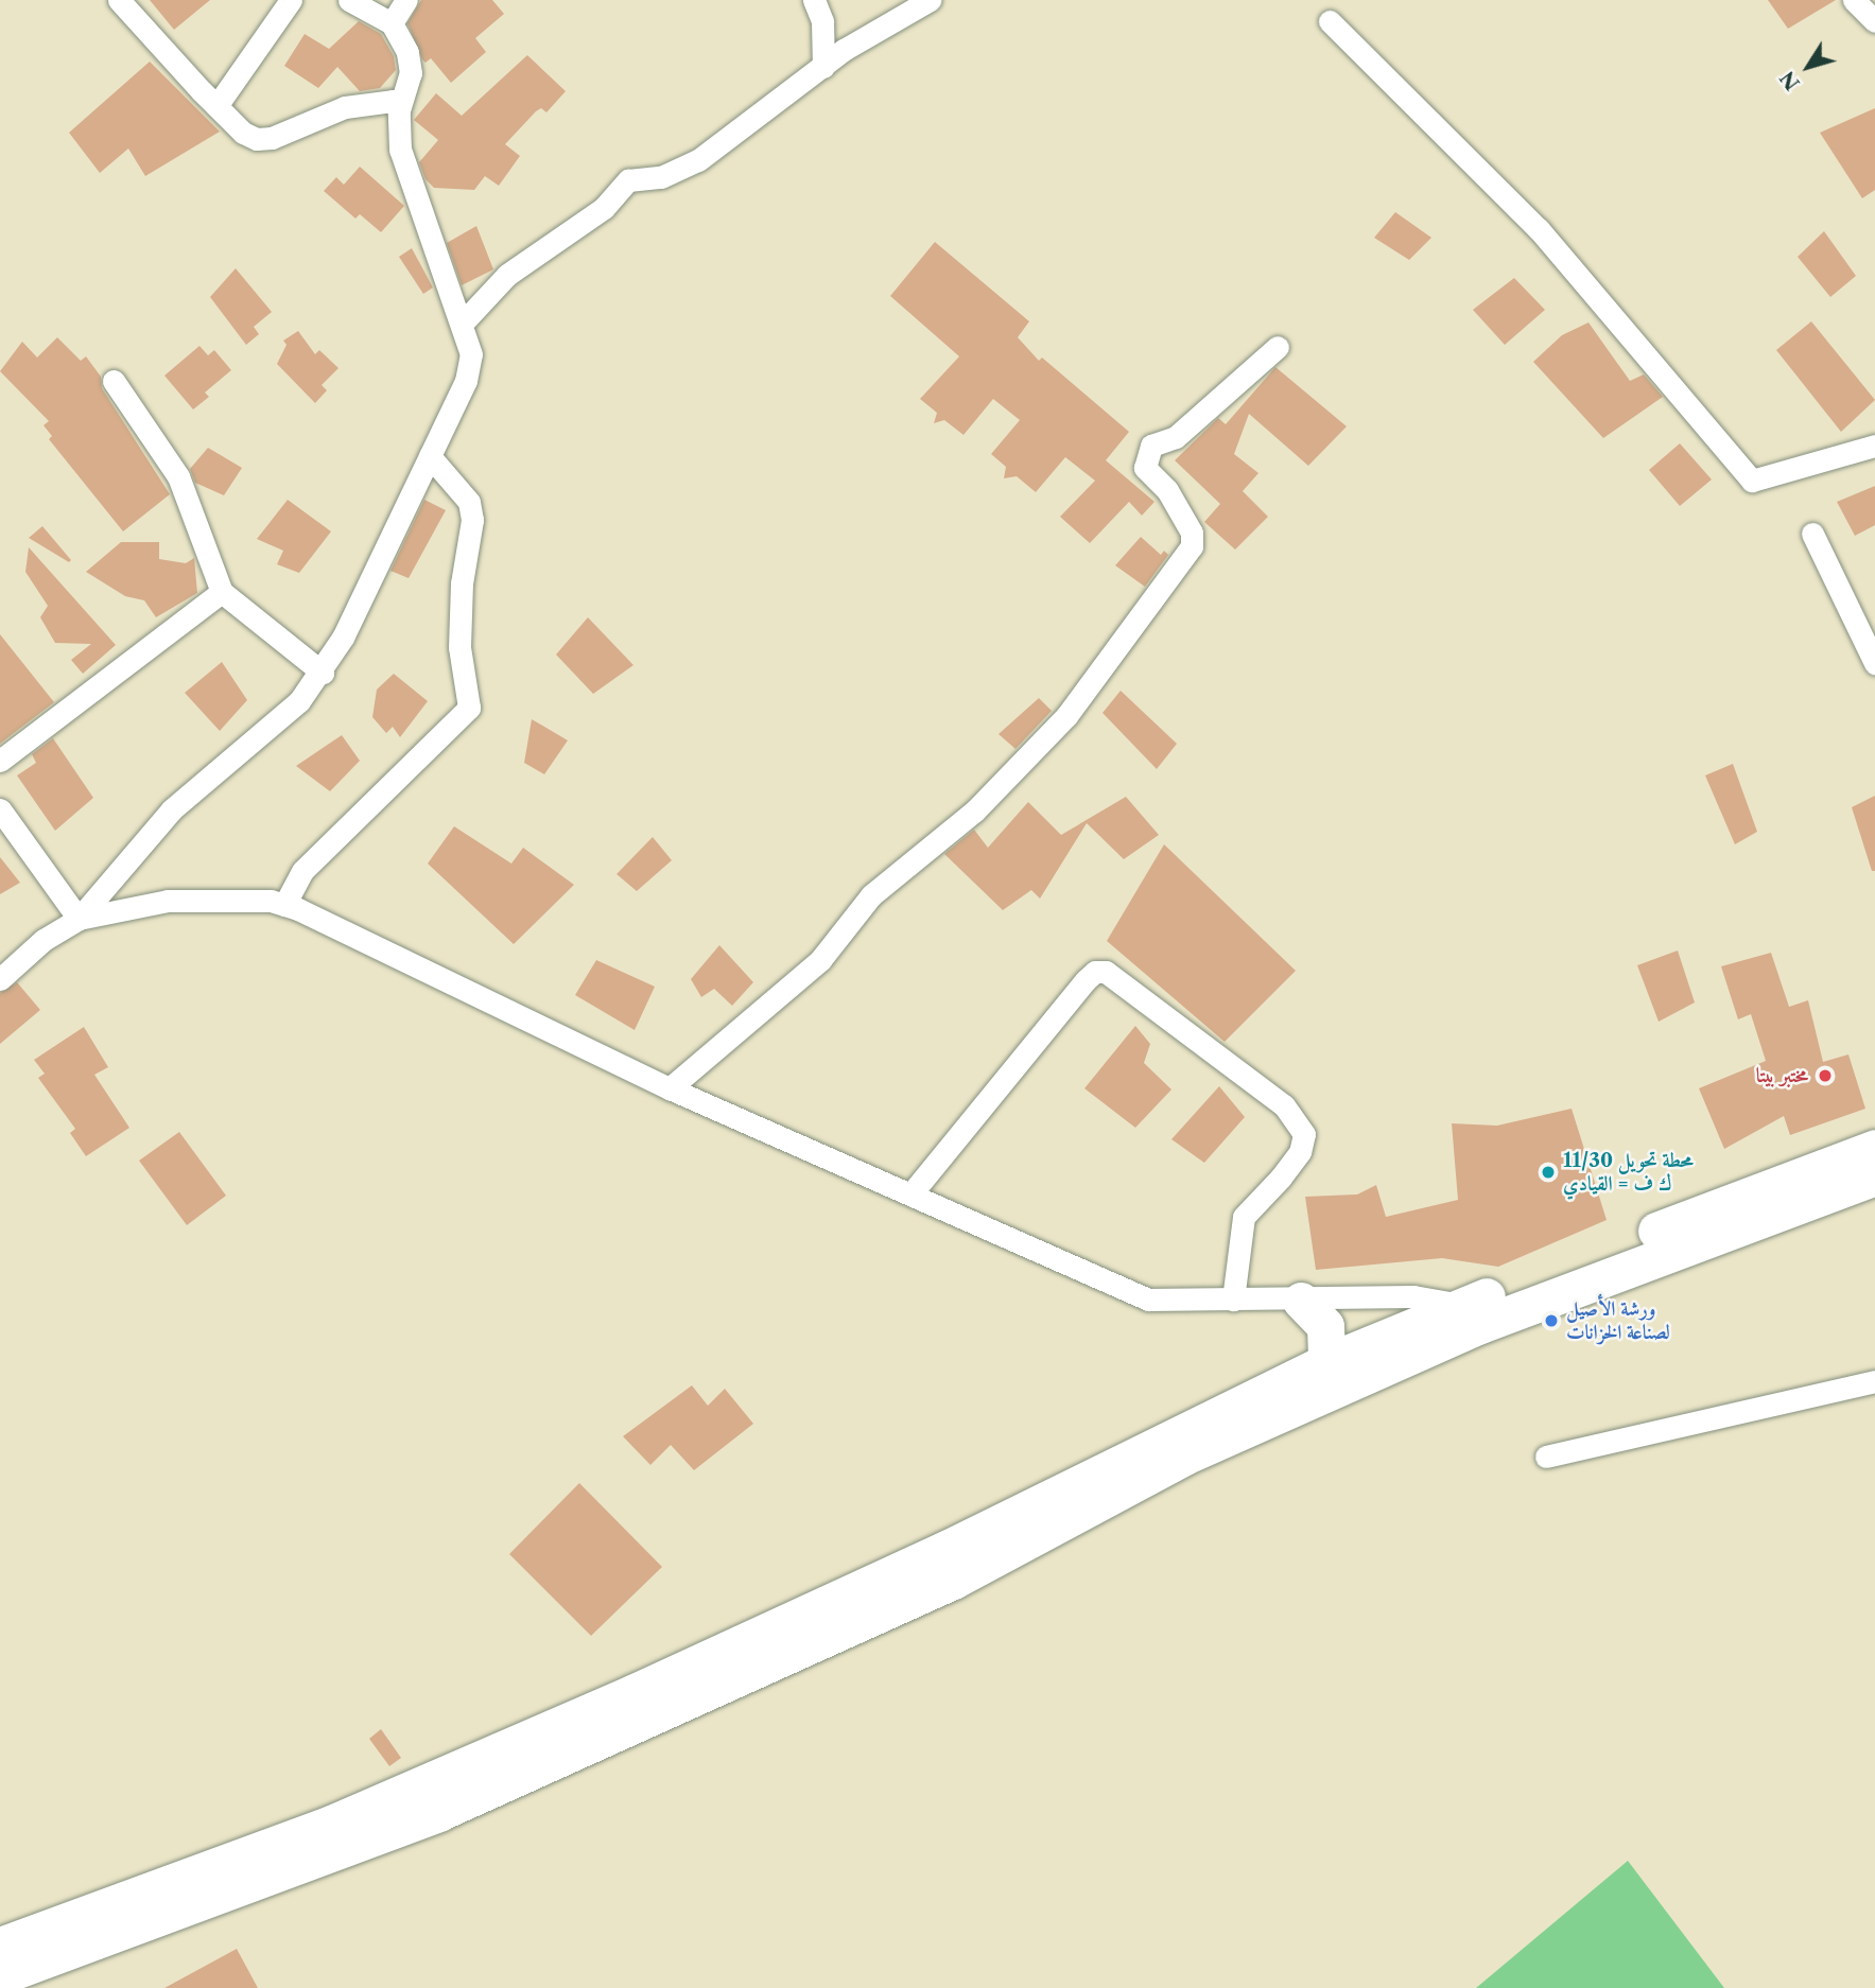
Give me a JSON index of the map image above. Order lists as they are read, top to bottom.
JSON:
{
  "places": ["مختبر بيتا", "محطة تحويل 11/30 ك ف = القيادي", "ورشة الأصيل لصناعة الخزانات"],
  "north": "bottom left"
}
